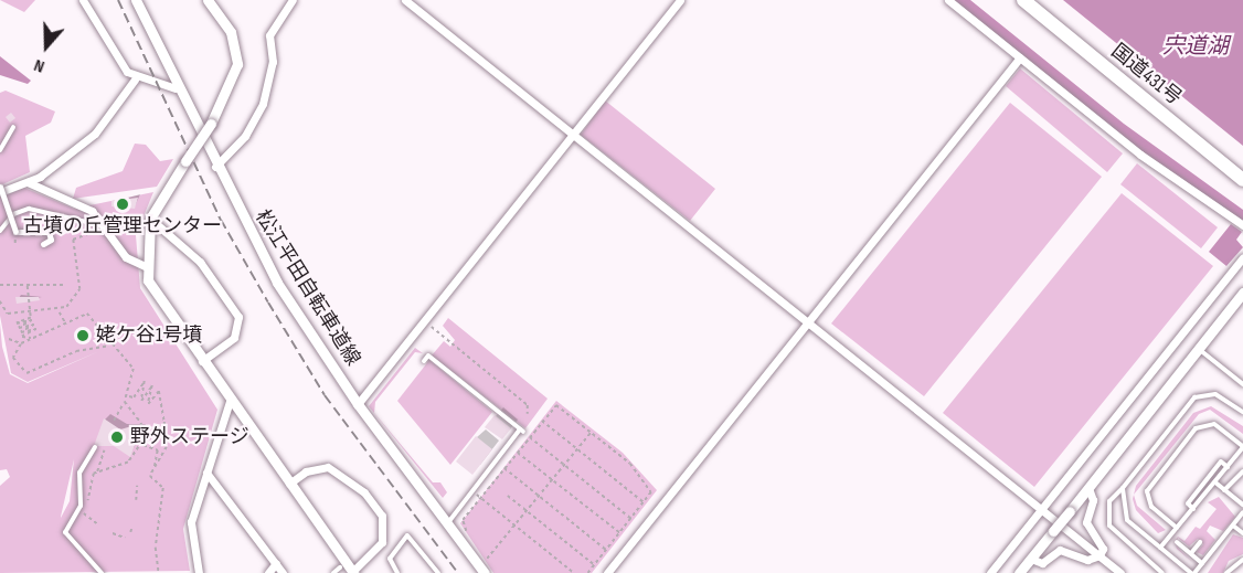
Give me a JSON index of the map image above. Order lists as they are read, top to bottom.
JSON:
{
  "streets": {
    "highway": ["国道431号"],
    "street": ["松江平田自転車道線"]
  },
  "water": ["宍道湖"],
  "places": ["古墳の丘管理センター", "姥ケ谷1号墳", "野外ステージ"],
  "north": "bottom"
}
